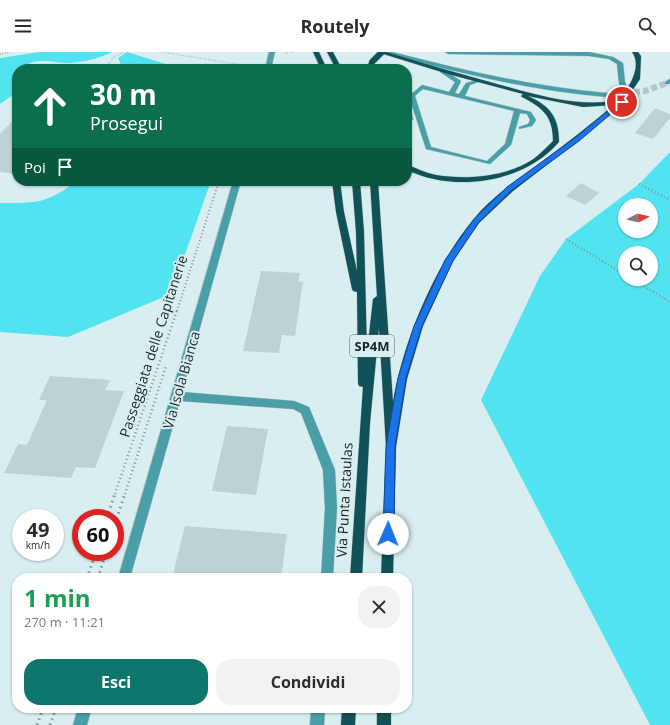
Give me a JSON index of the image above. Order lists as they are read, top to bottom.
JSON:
{
  "streets": {
    "main road": ["SP4M", "Via Punta Istaulas"],
    "street": ["Via Isola Bianca"],
    "path": ["Passeggiata delle Capitanerie"]
  },
  "crossings": [
    ["SP4M", "Via Punta Istaulas"]
  ],
  "north": "right",
  "page": {
    "header": "Routely",
    "turn": ["30 m", "Prosegui"],
    "then": "Poi",
    "speed": "49 km/h",
    "limit": "60",
    "heading": ["1 min", "270 m · 11:21"],
    "buttons": ["Esci", "Condividi"]
  }
}
